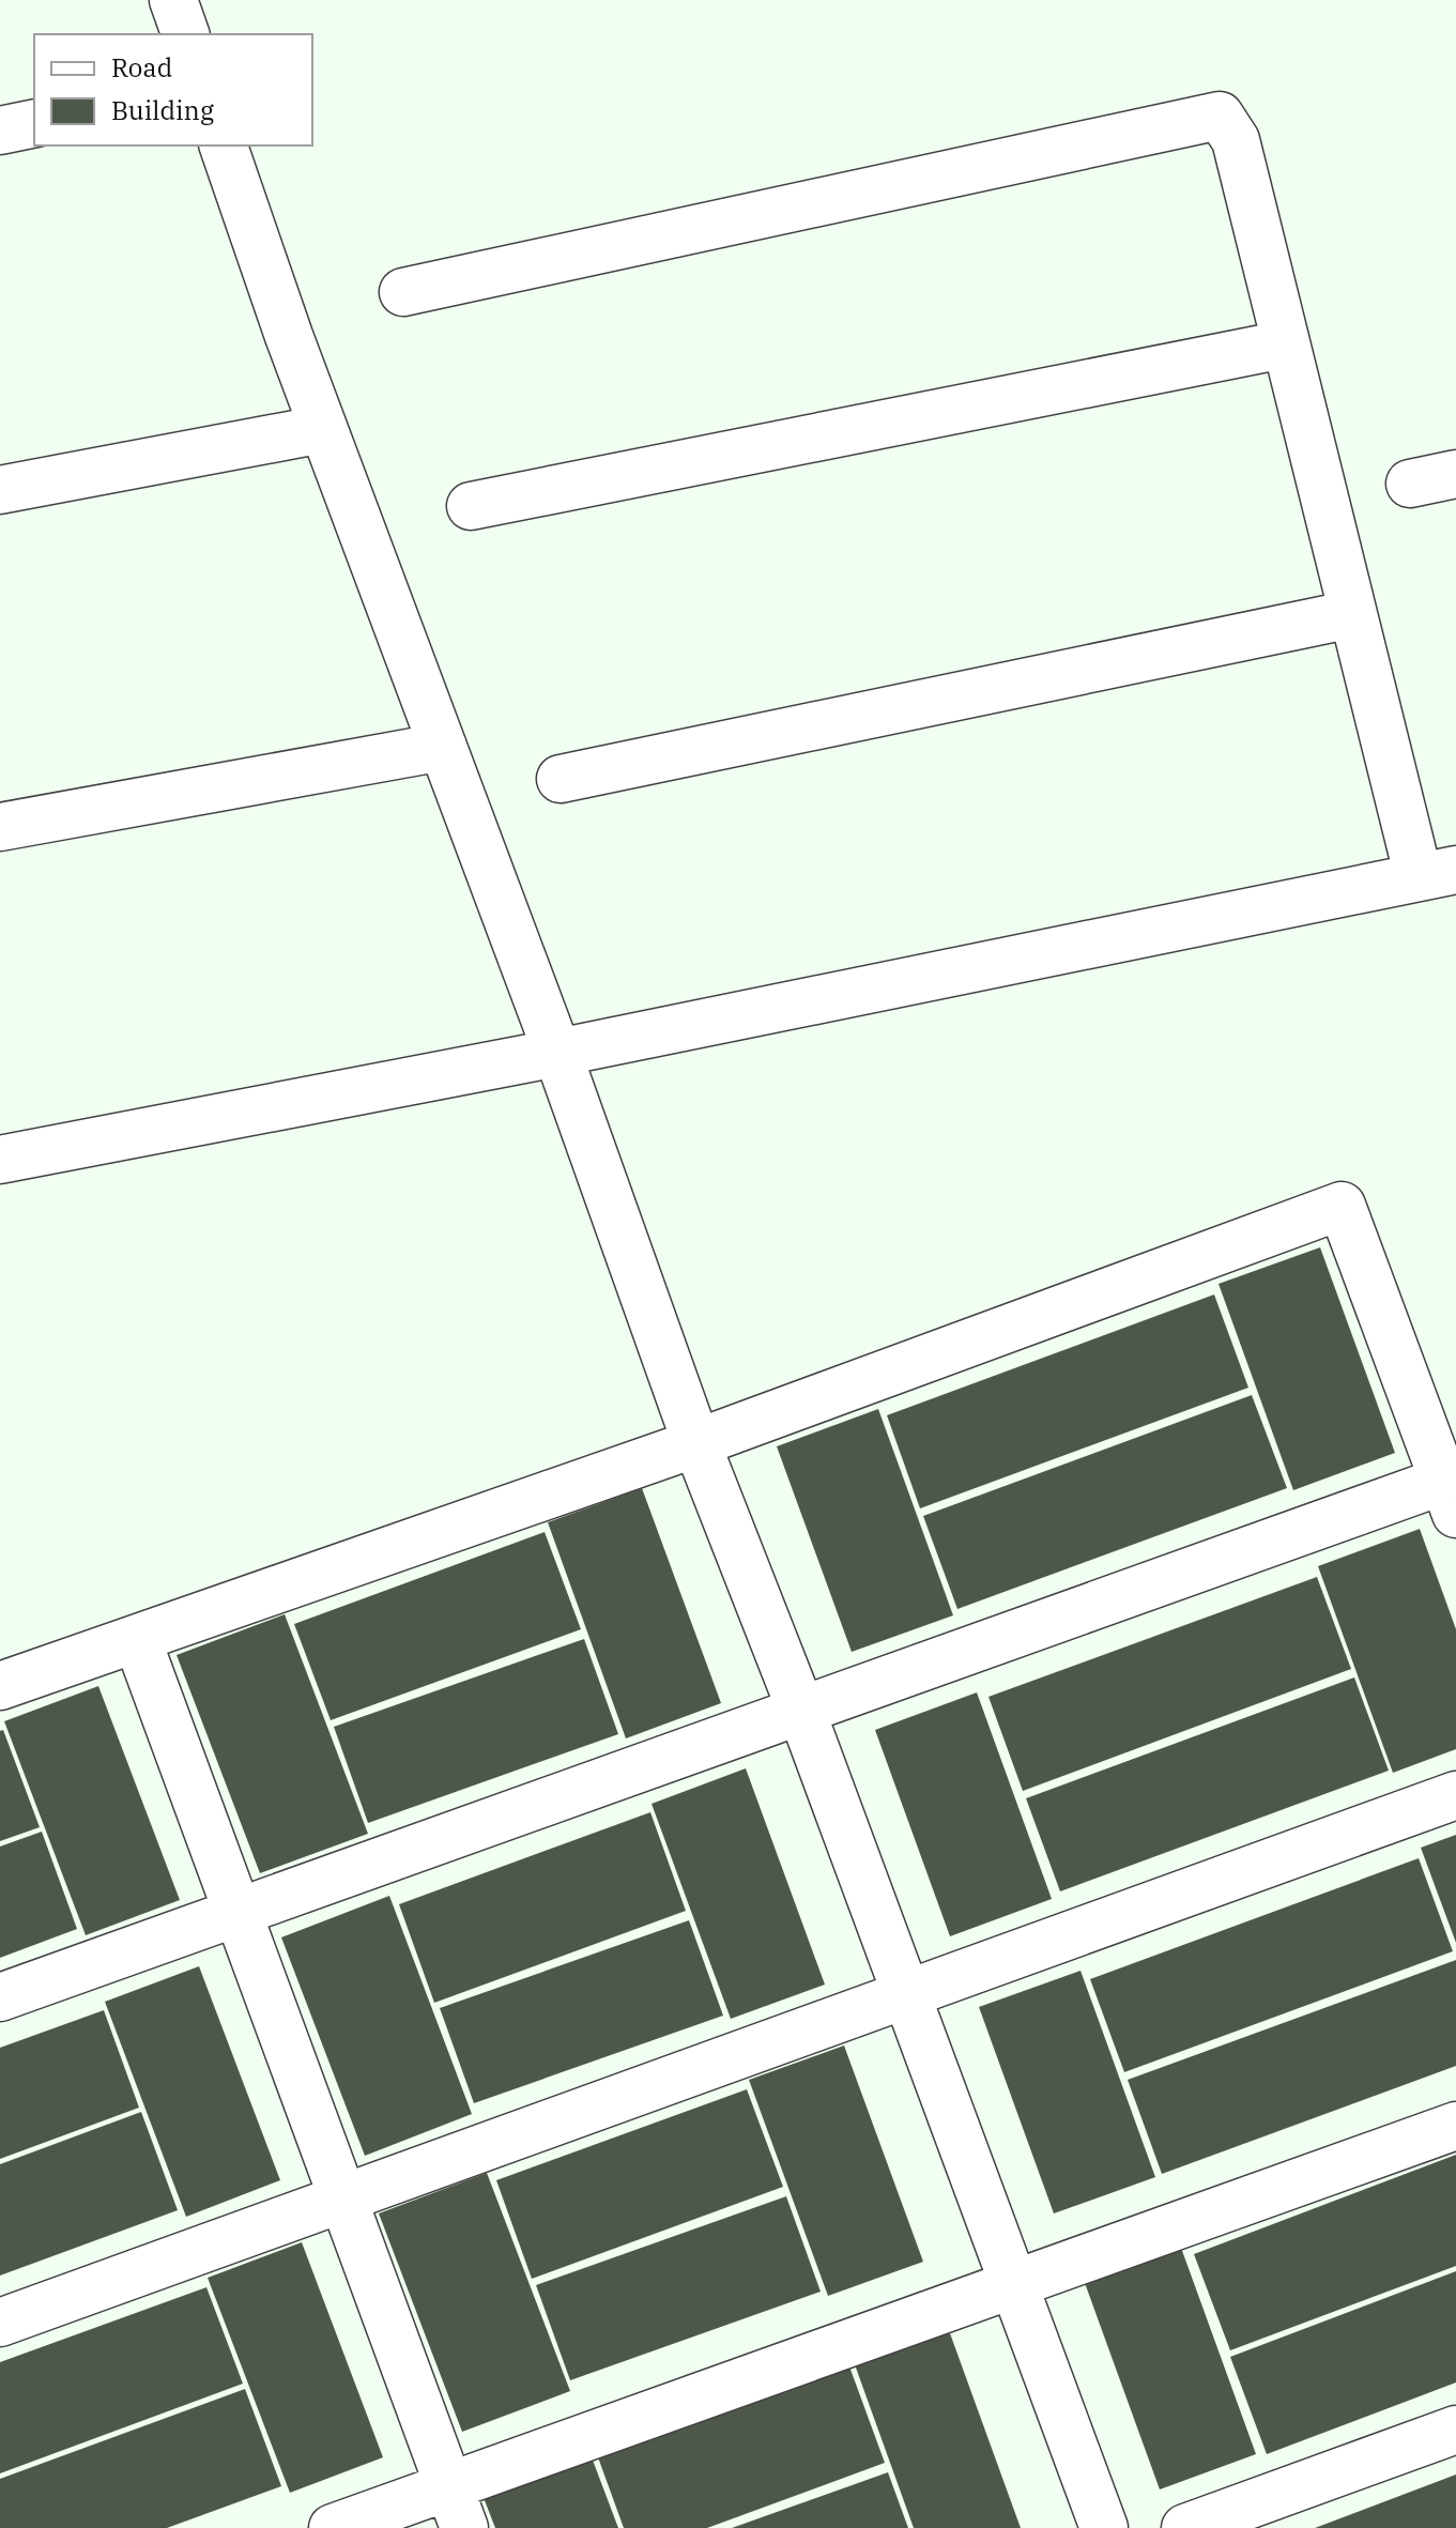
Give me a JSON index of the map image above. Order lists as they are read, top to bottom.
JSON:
{
  "legend": ["Road", "Building"]
}
